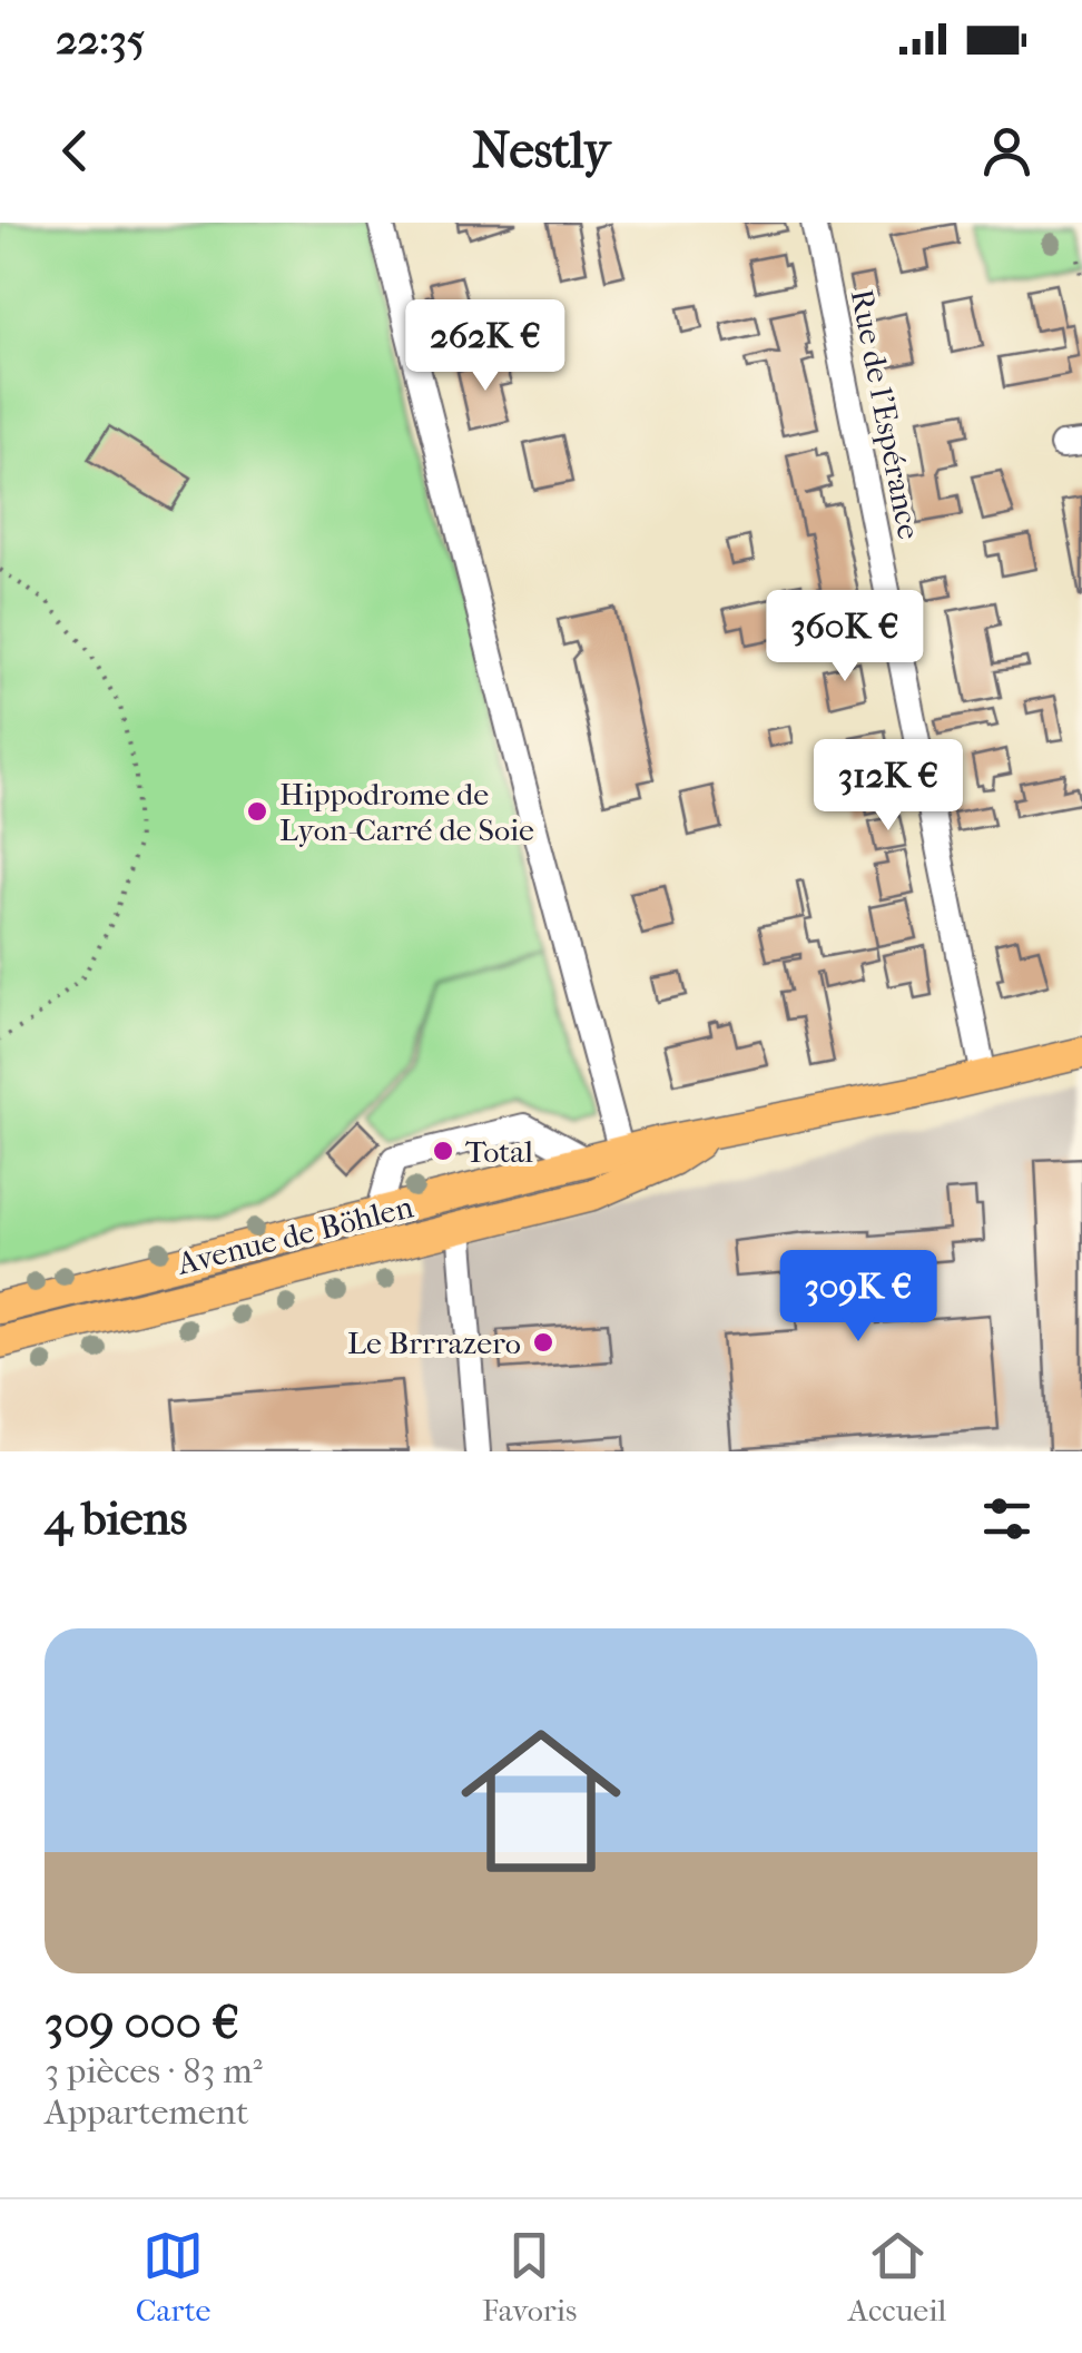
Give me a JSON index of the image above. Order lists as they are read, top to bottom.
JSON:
{
  "streets": {
    "main road": ["Avenue de Böhlen"],
    "street": ["Rue de l'Espérance"]
  },
  "crossings": [
    ["Rue de l'Espérance", "Avenue de Böhlen"]
  ],
  "places": ["Hippodrome de Lyon-Carré de Soie", "Total", "Le Brrrazero"],
  "page": {
    "status": "22:35",
    "header": "Nestly",
    "price": [
      "262K €",
      "360K €",
      "312K €",
      "309K €"
    ],
    "heading": "4 biens",
    "list": [
      {
        "name": "309 000 €",
        "note": "3 pièces · 83 m² · Appartement"
      }
    ],
    "tabs": ["Carte", "Favoris", "Accueil"]
  }
}
